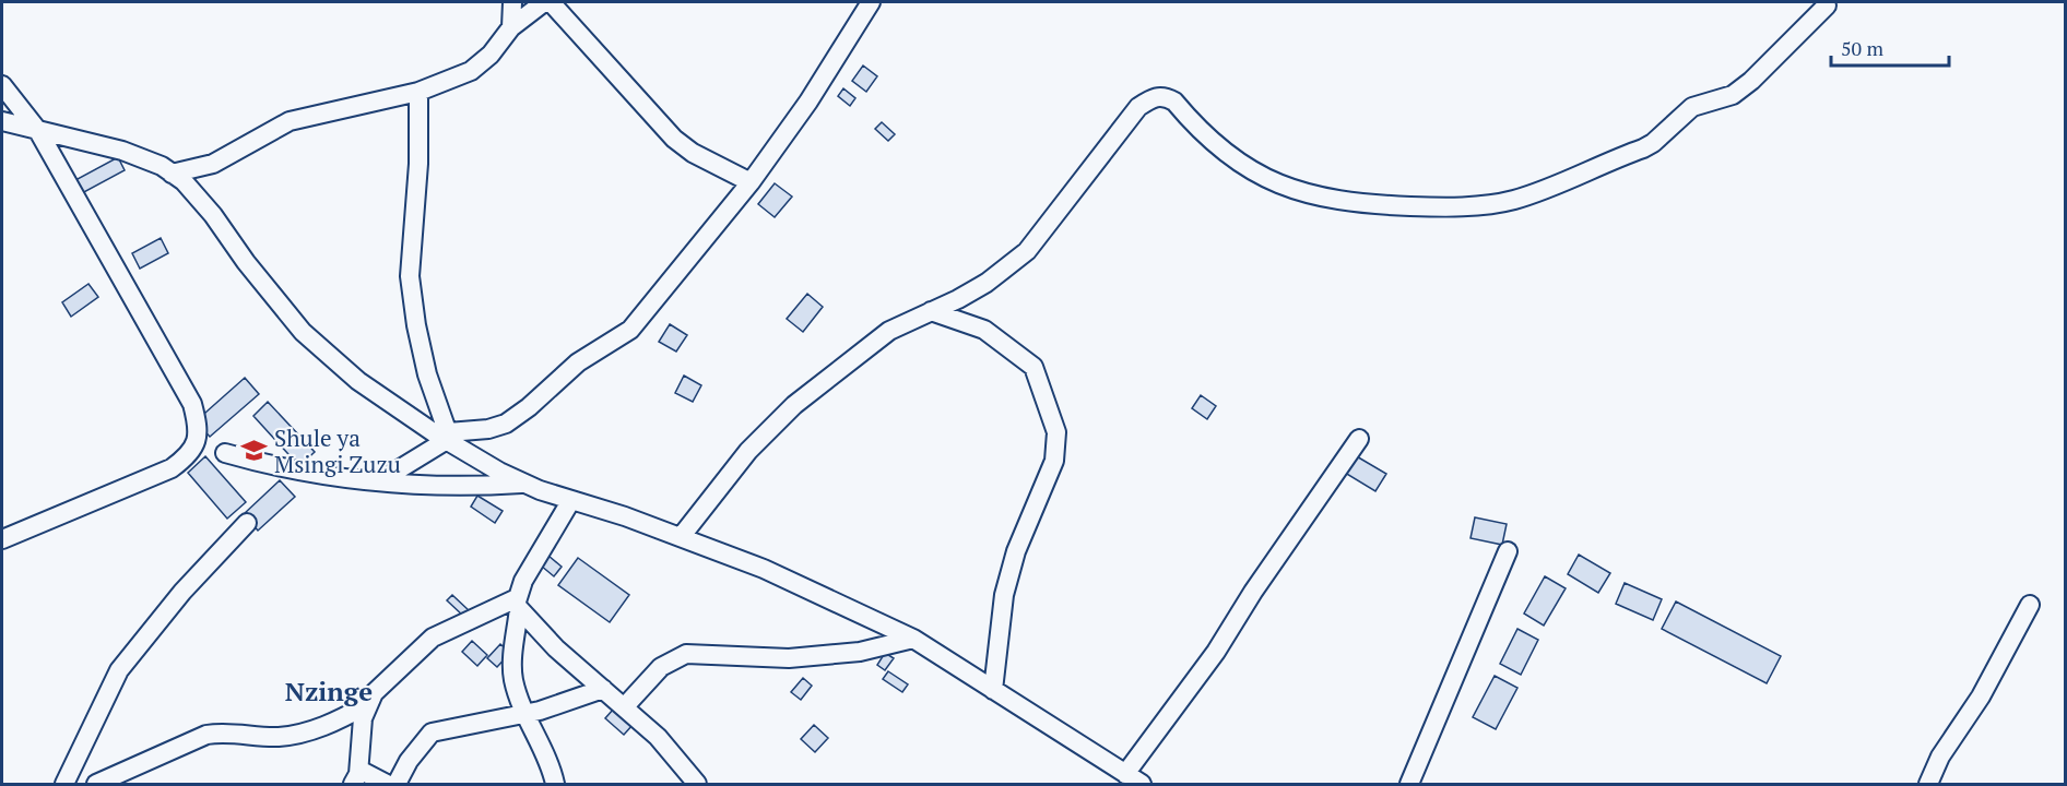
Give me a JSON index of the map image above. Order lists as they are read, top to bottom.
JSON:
{
  "districts": ["Nzinge"],
  "places": {
    "school or university": ["Shule ya Msingi Zuzu"]
  },
  "scale_bar": "50 m"
}
